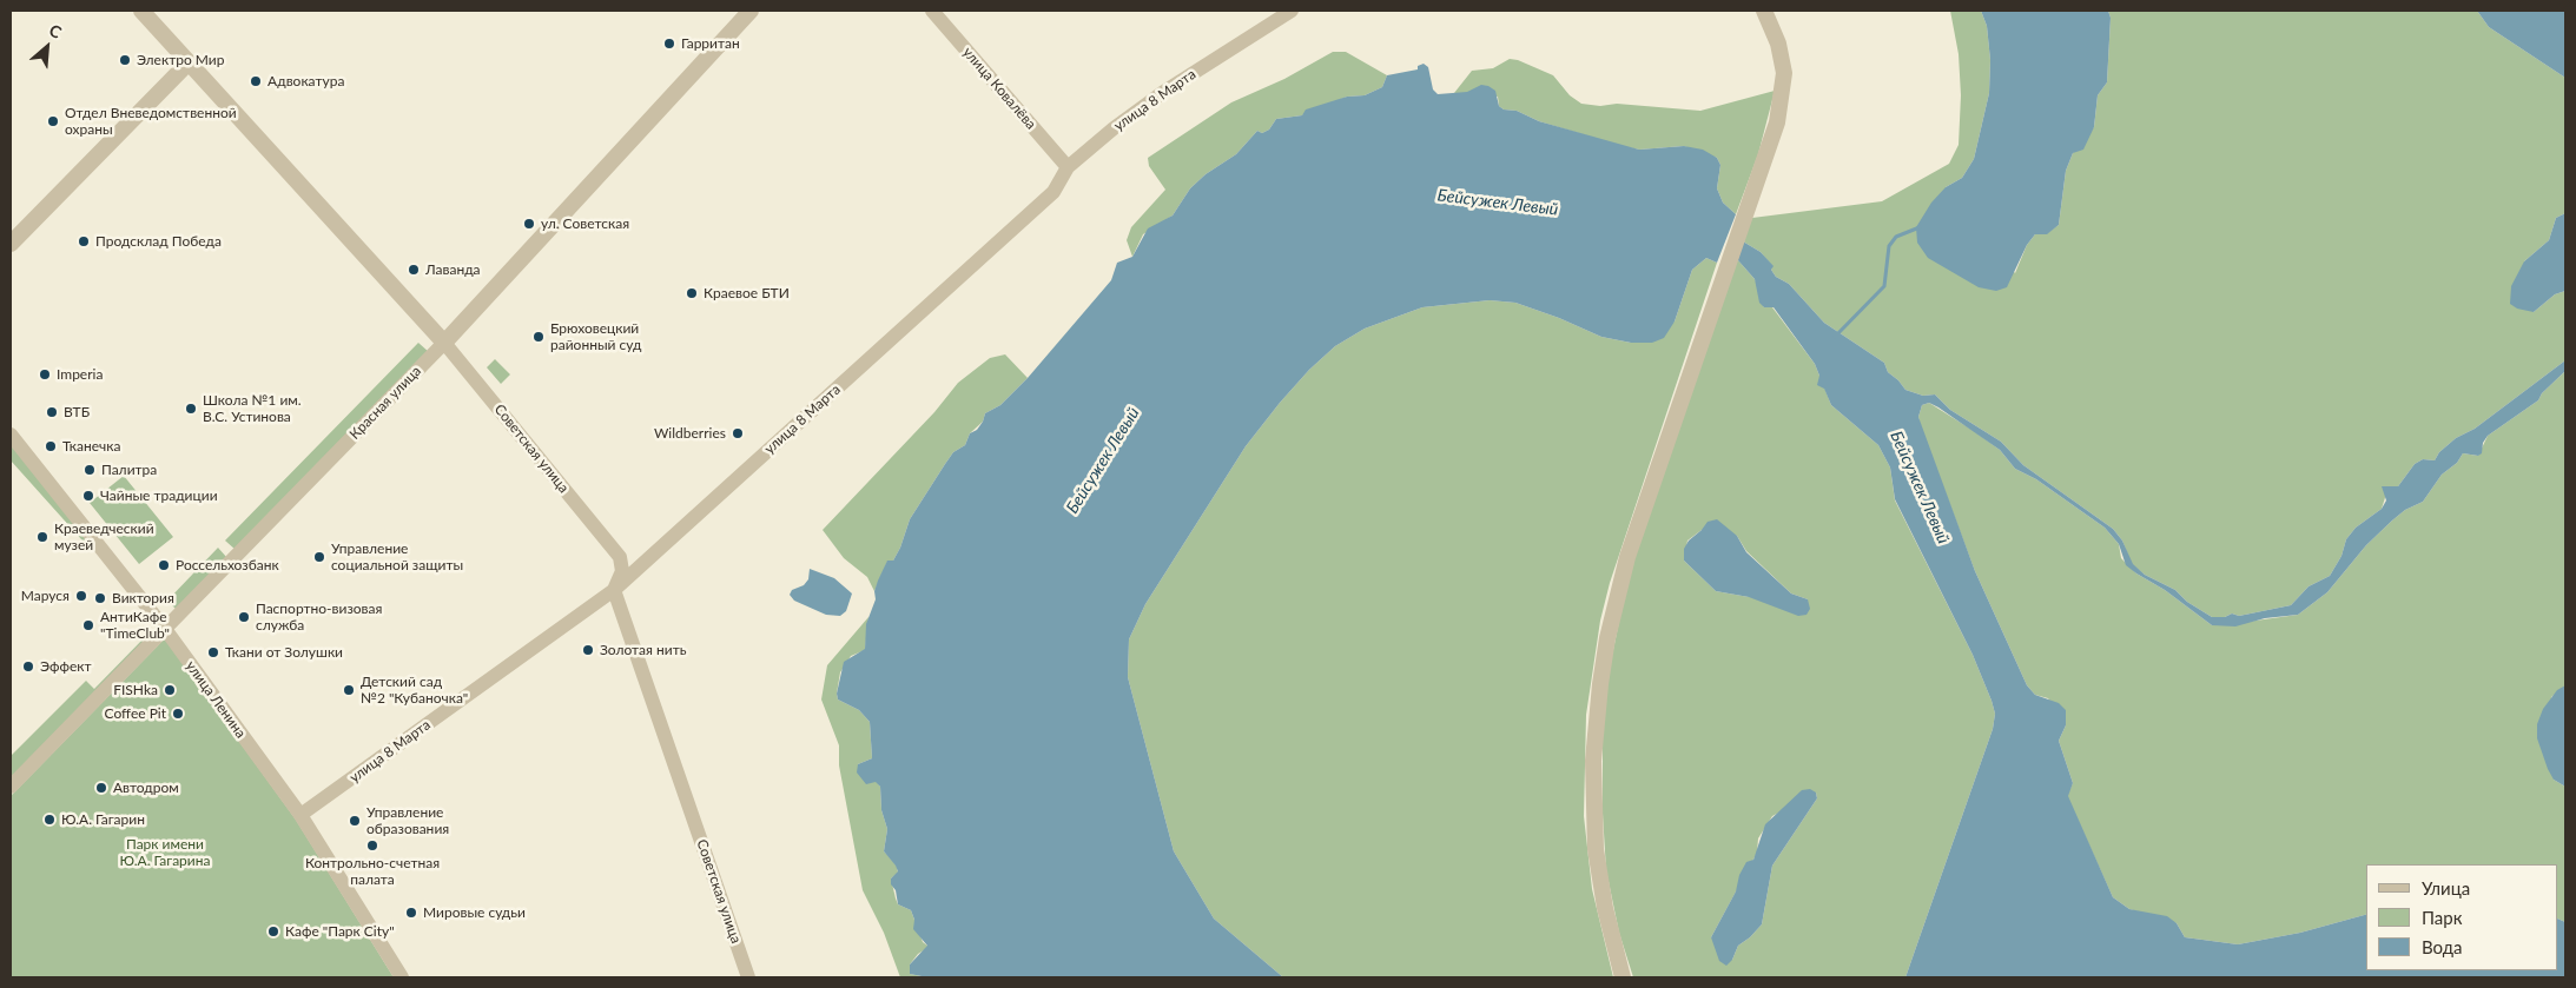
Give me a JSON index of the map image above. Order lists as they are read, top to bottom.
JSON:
{
  "streets": {
    "street": [
      "улица Ковалёва",
      "улица 8 Марта",
      "Красная улица",
      "Советская улица",
      "улица Ленина"
    ]
  },
  "crossings": [
    ["улица Ковалёва", "улица 8 Марта"],
    ["улица 8 Марта", "Советская улица"],
    ["улица 8 Марта", "улица Ленина"],
    ["Красная улица", "Советская улица"],
    ["Красная улица", "улица Ленина"]
  ],
  "water": ["Бейсужек Левый"],
  "parks": ["Парк имени Ю.А. Гагарина"],
  "places": [
    "Гарритан",
    "Электро Мир",
    "Адвокатура",
    "Отдел Вневедомственной охраны",
    "ул. Советская",
    "Продсклад Победа",
    "Лаванда",
    "Краевое БТИ",
    "Брюховецкий районный суд",
    "Imperia",
    "Школа №1 им. В.С. Устинова",
    "ВТБ",
    "Wildberries",
    "Тканечка",
    "Палитра",
    "Чайные традиции",
    "Краеведческий музей",
    "Управление социальной защиты",
    "Россельхозбанк",
    "Маруся",
    "Виктория",
    "Паспортно-визовая служба",
    "АнтиКафе \"TimeClub\"",
    "Золотая нить",
    "Ткани от Золушки",
    "Эффект",
    "FISHka",
    "Детский сад №2 \"Кубаночка\"",
    "Coffee Pit",
    "Автодром",
    "Ю.А. Гагарин",
    "Управление образования",
    "Контрольно-счетная палата",
    "Мировые судьи",
    "Кафе \"Парк City\""
  ],
  "legend": ["Улица", "Парк", "Вода"],
  "north": "top right"
}
